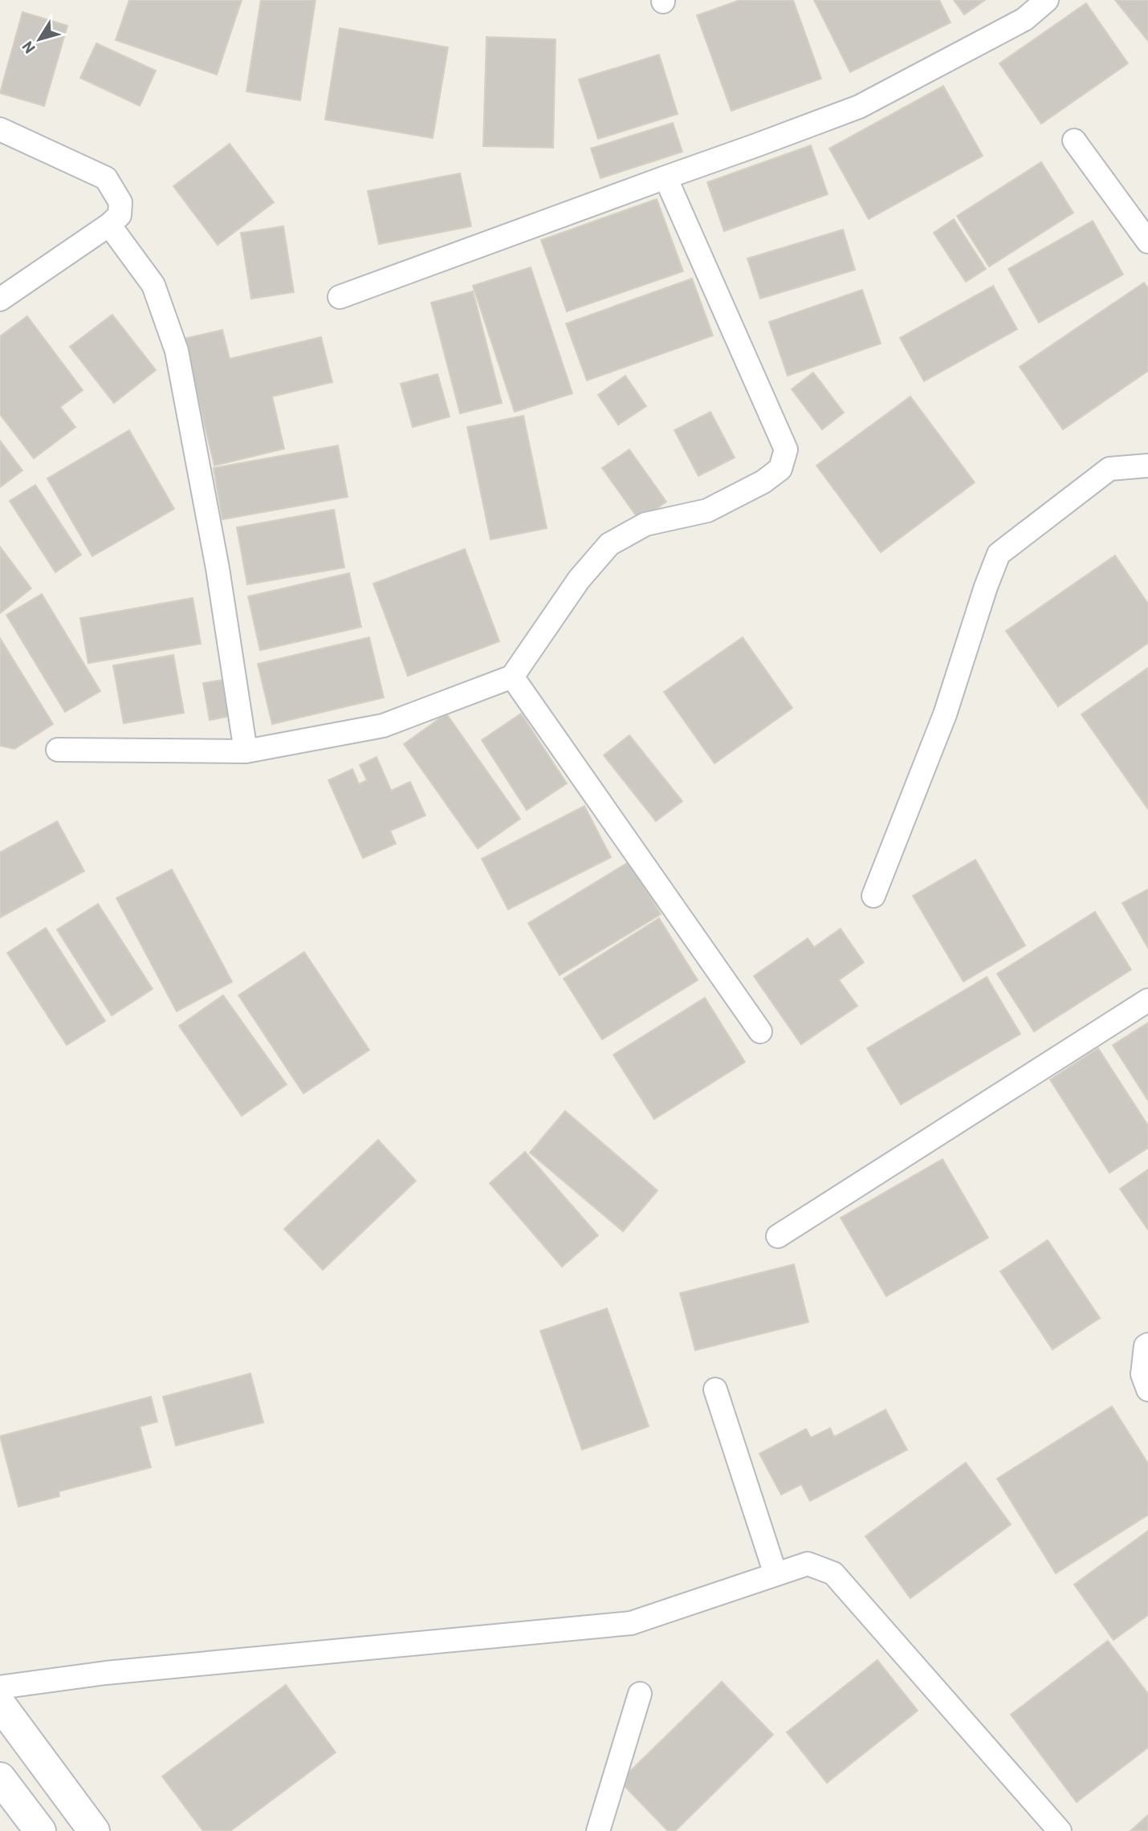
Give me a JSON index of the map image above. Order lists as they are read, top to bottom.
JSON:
{
  "north": "bottom left"
}
